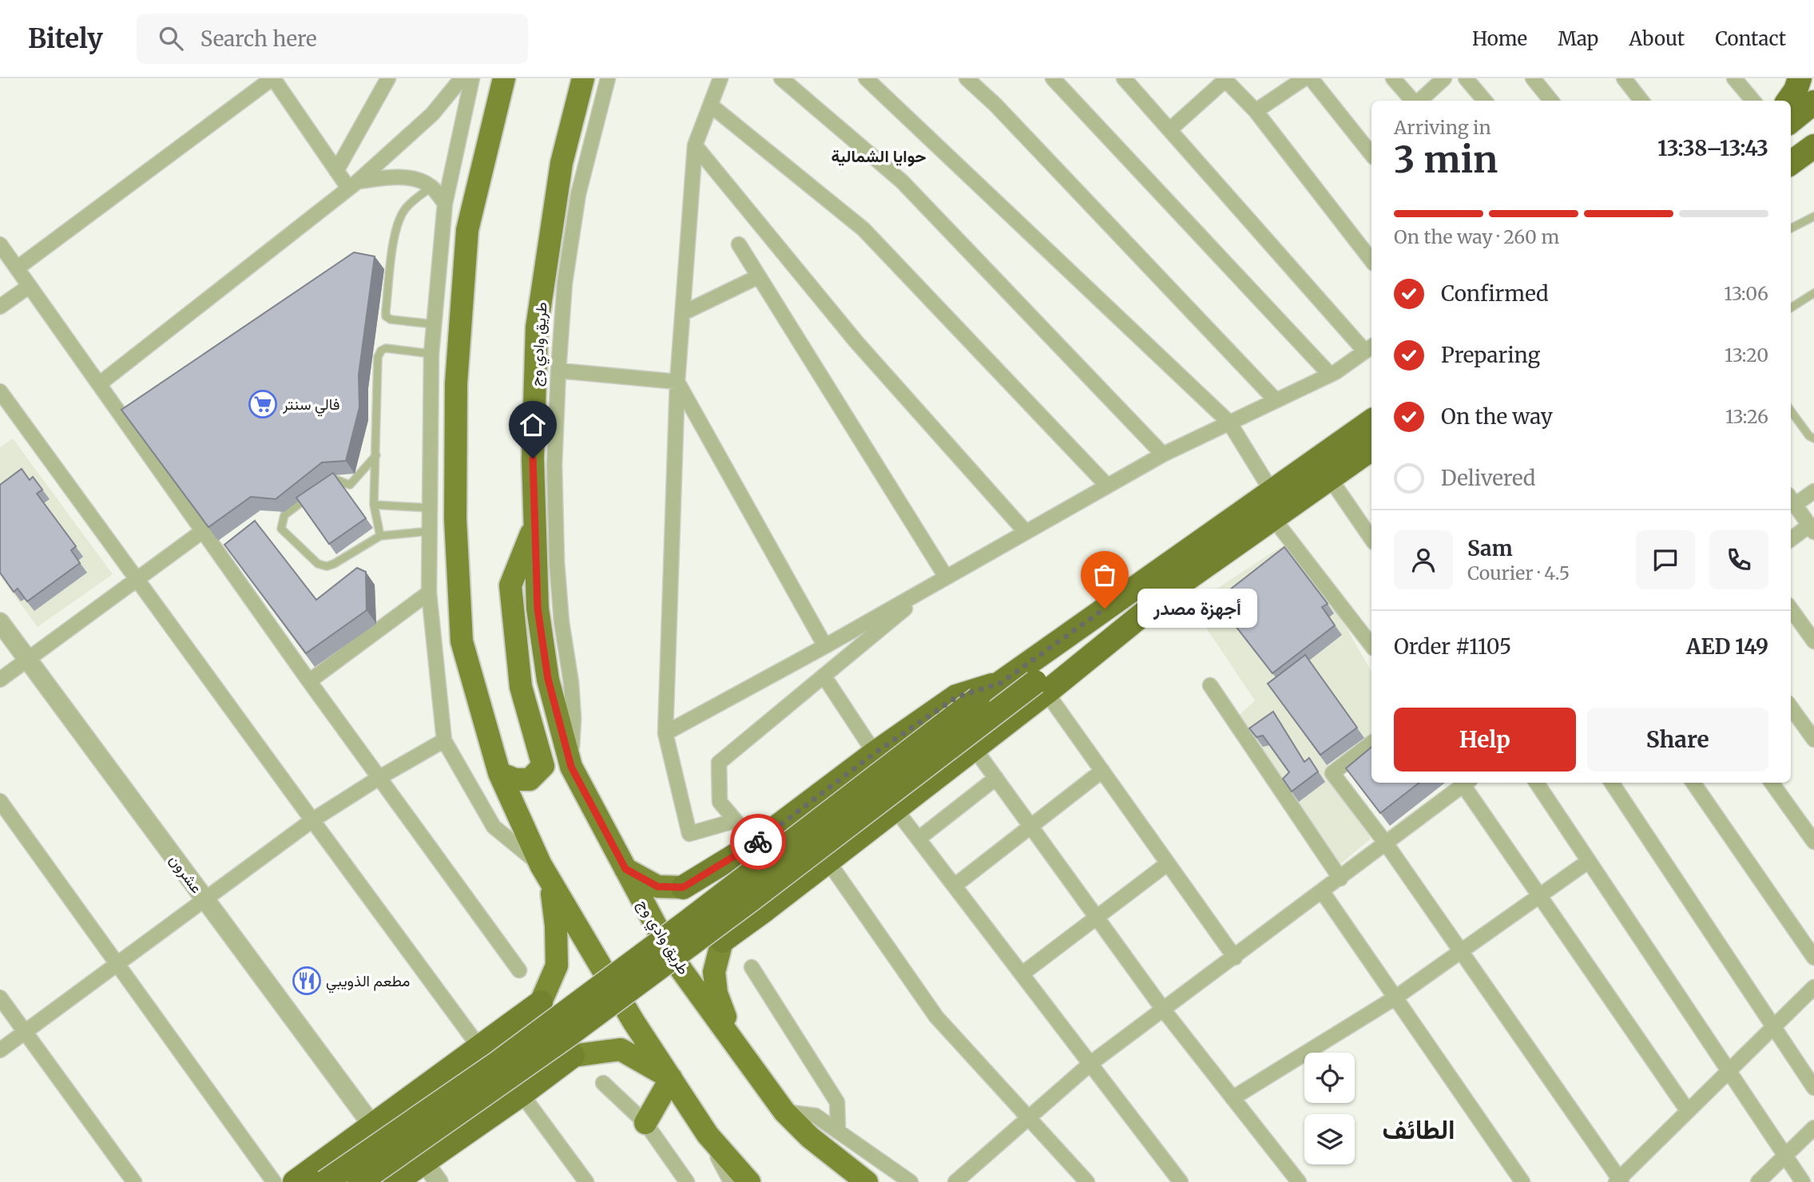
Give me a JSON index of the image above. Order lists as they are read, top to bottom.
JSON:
{
  "streets": {
    "main road": ["طريق وادي وج"],
    "street": ["عشرون"]
  },
  "districts": ["حوايا الشمالية", "الطائف"],
  "places": {
    "supermarket": ["فالي سنتر"],
    "other": ["أجهزة مصدر"],
    "restaurant": ["مطعم الذويبي"]
  },
  "page": {
    "header": "Bitely",
    "search": "Search here",
    "nav": [
      "Home",
      "Map",
      "About",
      "Contact"
    ],
    "heading": ["3 min", "Arriving in", "13:38–13:43"],
    "panel": [
      "Sam",
      "Courier · 4.5",
      "Order #1105",
      "AED 149"
    ],
    "bar": "On the way · 260 m",
    "list": [
      ["Confirmed", "13:06"],
      ["Preparing", "13:20"],
      ["On the way", "13:26"],
      "Delivered"
    ],
    "bubble": "أجهزة مصدر",
    "buttons": ["Help", "Share"]
  }
}
